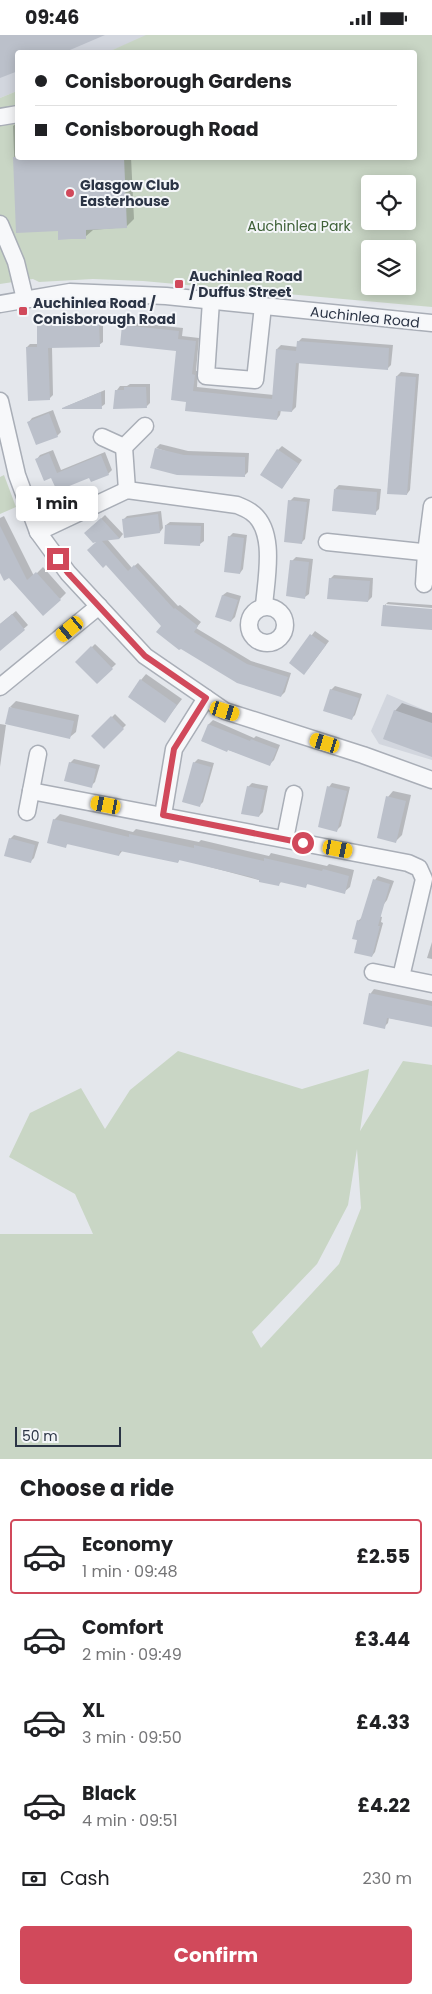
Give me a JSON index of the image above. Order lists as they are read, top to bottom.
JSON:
{
  "streets": {
    "street": ["Auchinlea Road"]
  },
  "parks": ["Auchinlea Park"],
  "places": {
    "other": ["Glasgow Club Easterhouse"],
    "transit": ["Auchinlea Road / Duffus Street", "Auchinlea Road / Conisborough Road"]
  },
  "scale_bar": "50 m",
  "page": {
    "status": "09:46",
    "banner": ["Conisborough Gardens", "Conisborough Road"],
    "bubble": "1 min",
    "scale": "50 m",
    "heading": "Choose a ride",
    "list": [
      {
        "name": "Economy",
        "note": "1 min · 09:48",
        "value": "£2.55"
      },
      {
        "name": "Comfort",
        "note": "2 min · 09:49",
        "value": "£3.44"
      },
      {
        "name": "XL",
        "note": "3 min · 09:50",
        "value": "£4.33"
      },
      {
        "name": "Black",
        "note": "4 min · 09:51",
        "value": "£4.22"
      }
    ],
    "pay": ["Cash", "230 m"],
    "buttons": "Confirm"
  }
}
